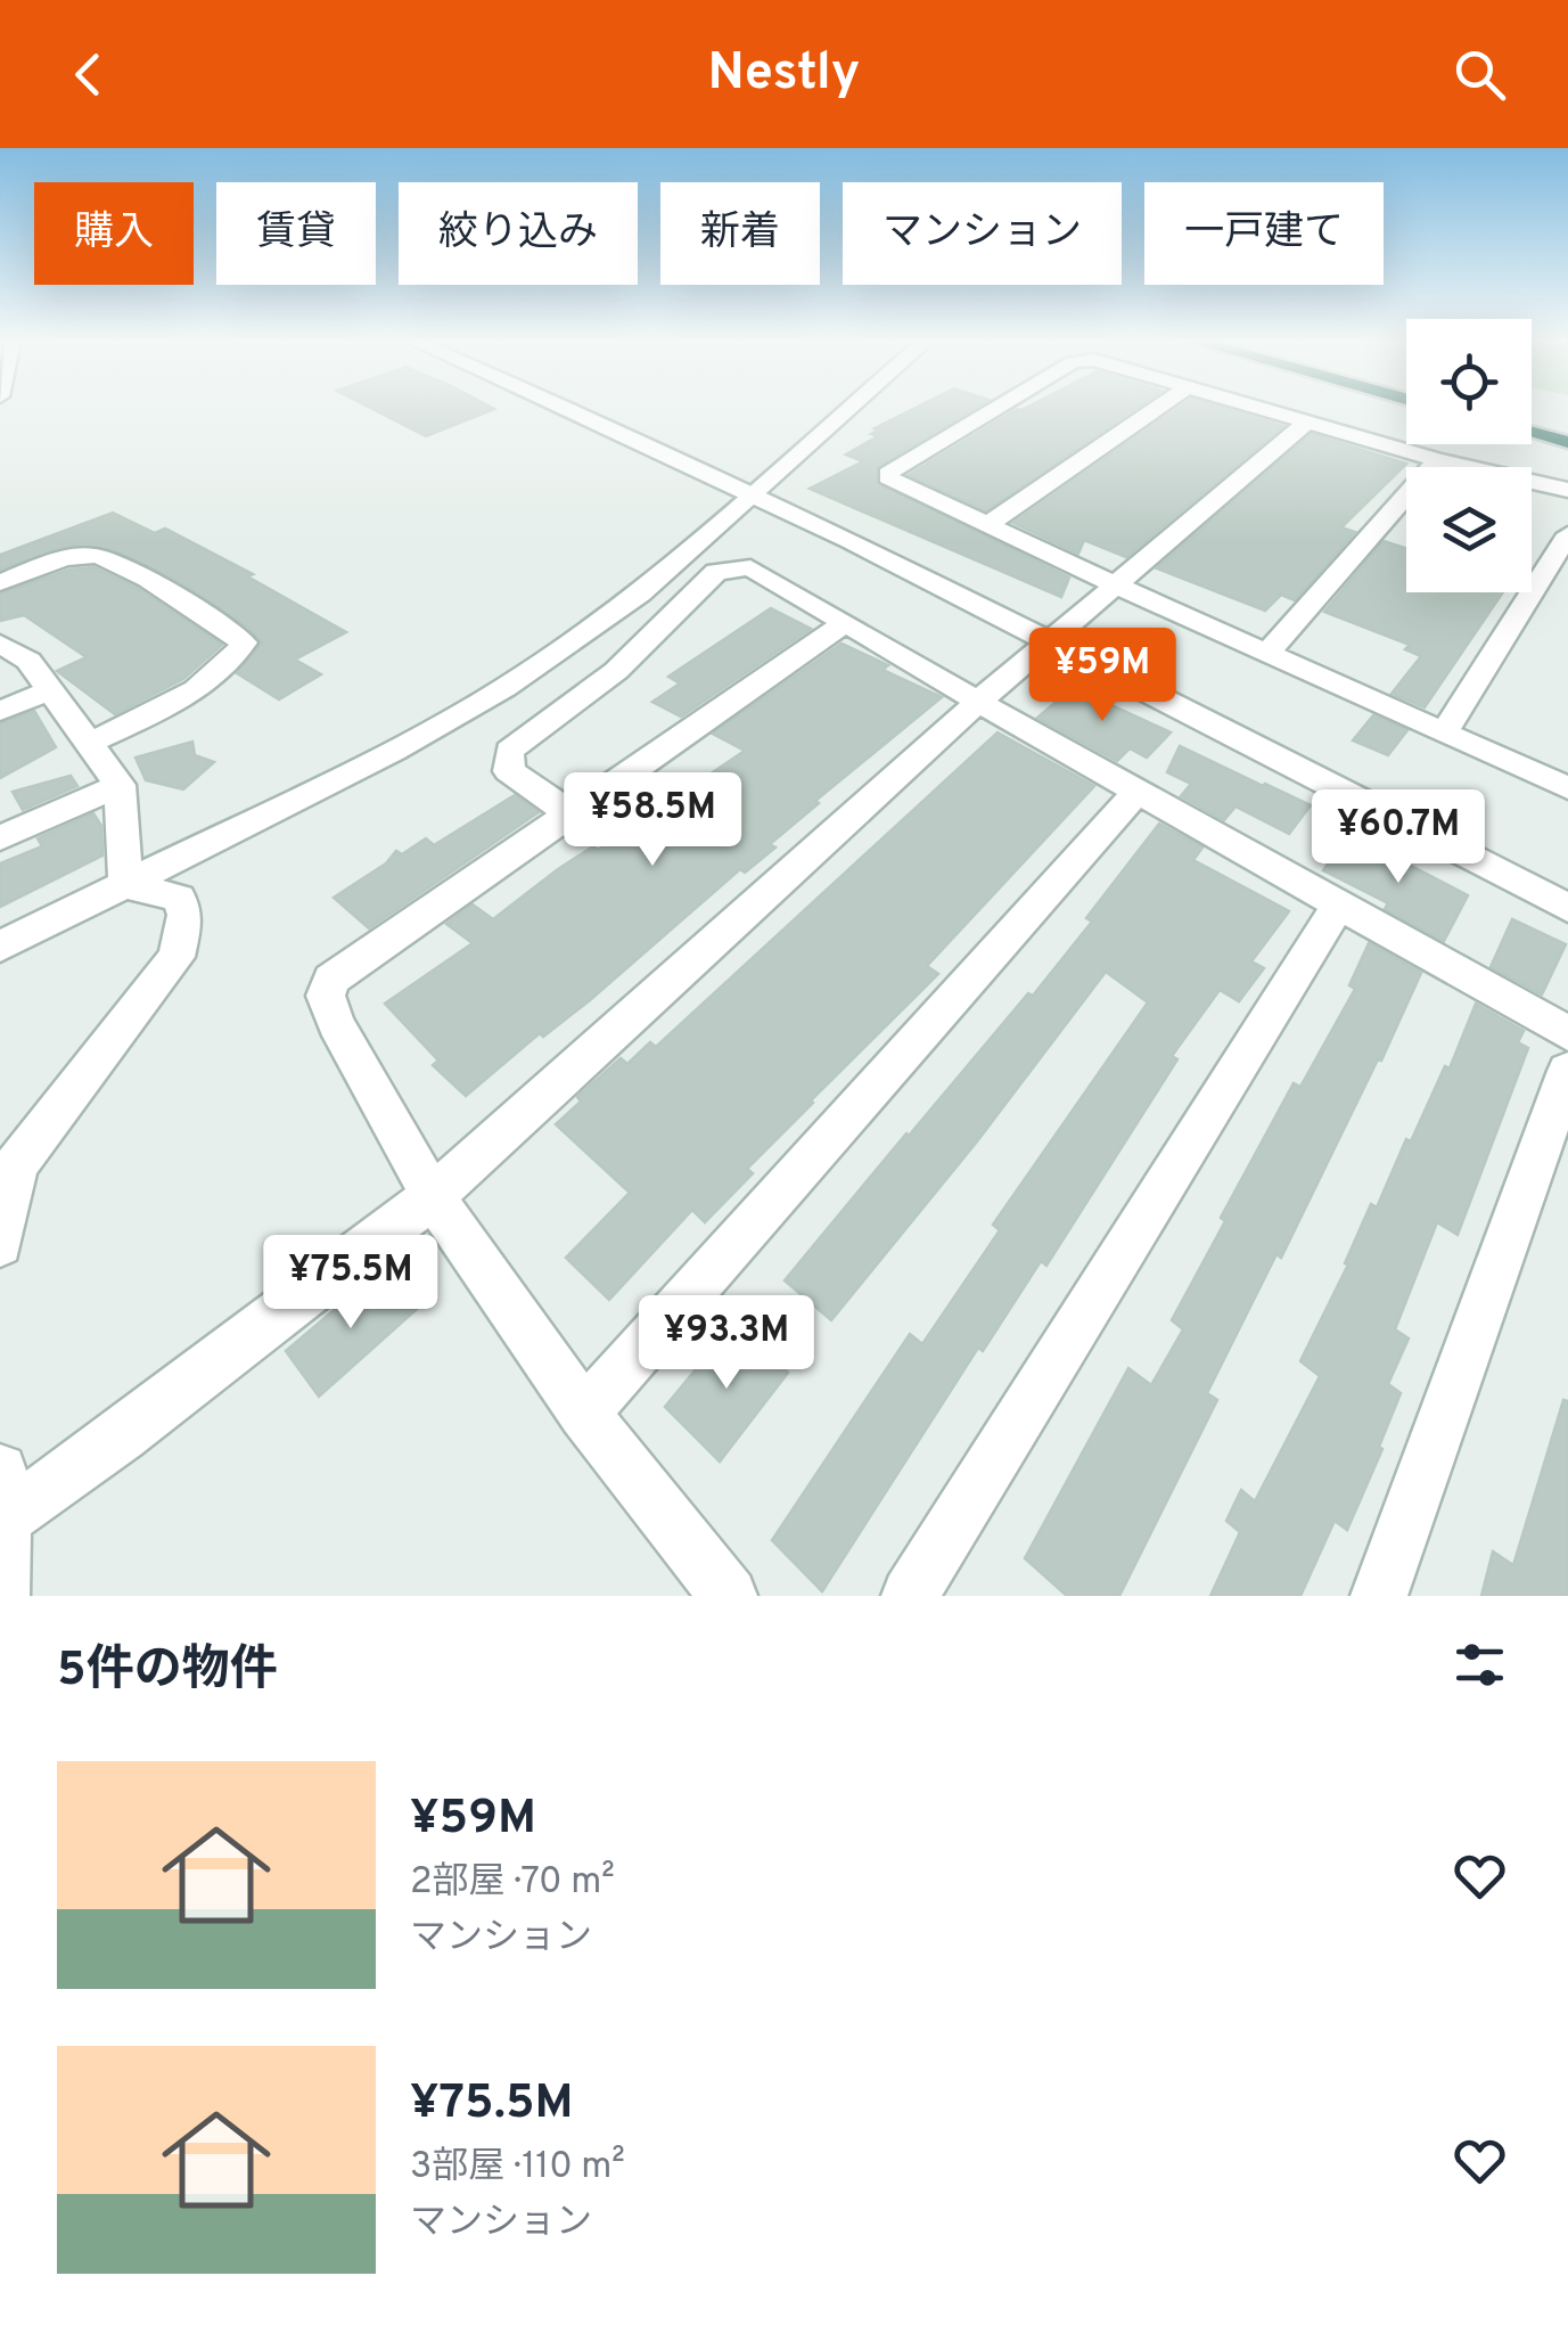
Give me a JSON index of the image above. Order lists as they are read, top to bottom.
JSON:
{
  "page": {
    "header": "Nestly",
    "chip": [
      "購入",
      "賃貸",
      "絞り込み",
      "新着",
      "マンション",
      "一戸建て"
    ],
    "price": [
      "¥59M",
      "¥58.5M",
      "¥60.7M",
      "¥75.5M",
      "¥93.3M"
    ],
    "heading": "5件の物件",
    "list": [
      {
        "name": "¥59M",
        "note": "2部屋 · 70 m² · マンション"
      },
      {
        "name": "¥75.5M",
        "note": "3部屋 · 110 m² · マンション"
      }
    ]
  }
}
